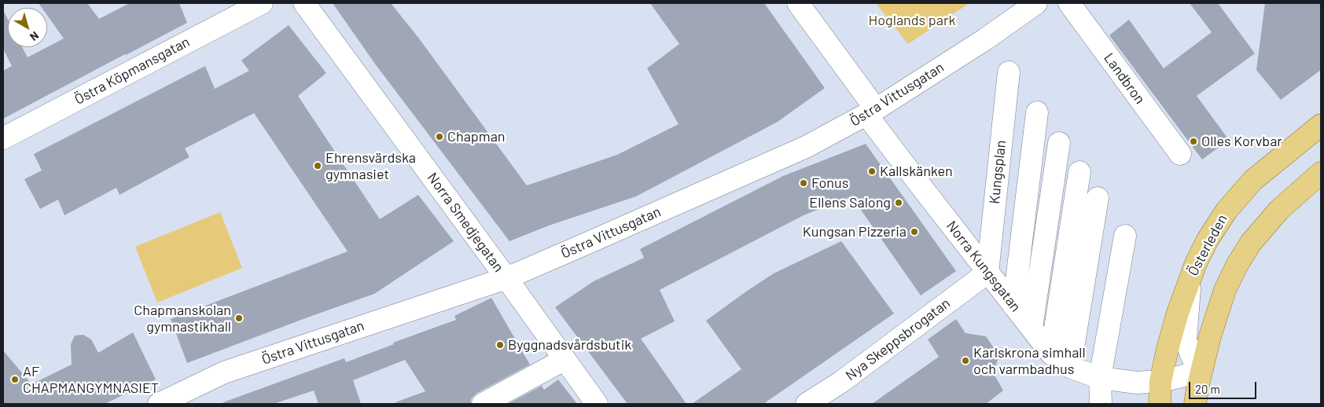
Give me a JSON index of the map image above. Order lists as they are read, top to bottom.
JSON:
{
  "streets": {
    "main road": ["Österleden"],
    "street": [
      "Östra Köpmansgatan",
      "Landbron",
      "Östra Vittusgatan",
      "Kungsplan",
      "Norra Smedjegatan",
      "Norra Kungsgatan",
      "Nya Skeppsbrogatan"
    ]
  },
  "crossings": [
    ["Östra Vittusgatan", "Norra Smedjegatan"],
    ["Östra Vittusgatan", "Norra Kungsgatan"],
    ["Kungsplan", "Norra Kungsgatan"],
    ["Kungsplan", "Nya Skeppsbrogatan"],
    ["Österleden", "Norra Kungsgatan"],
    ["Norra Kungsgatan", "Nya Skeppsbrogatan"]
  ],
  "parks": ["Hoglands park"],
  "places": [
    "Chapman",
    "Olles Korvbar",
    "Ehrensvärdska gymnasiet",
    "Kallskänken",
    "Fonus",
    "Ellens Salong",
    "Kungsan Pizzeria",
    "Chapmanskolan gymnastikhall",
    "Byggnadsvårdsbutik",
    "Karlskrona simhall och varmbadhus",
    "AF CHAPMANGYMNASIET"
  ],
  "scale_bar": "20 m",
  "north": "bottom right"
}
